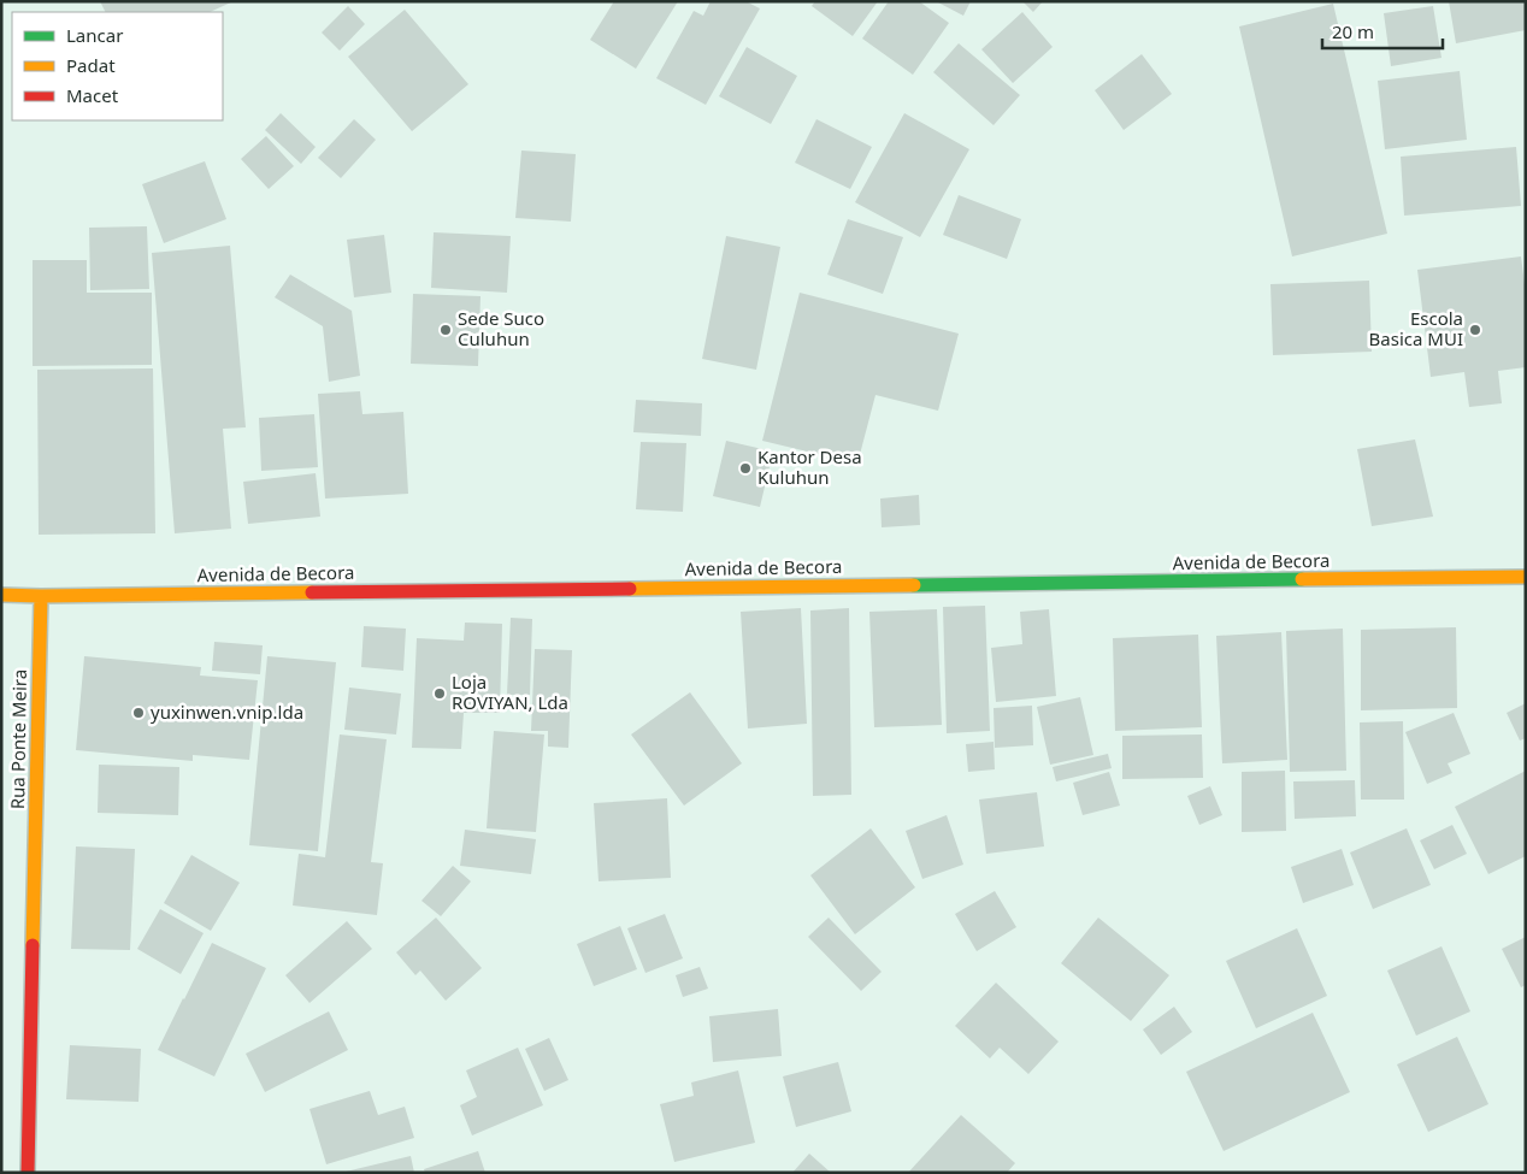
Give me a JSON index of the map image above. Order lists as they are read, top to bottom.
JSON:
{
  "streets": {
    "main road": ["Avenida de Becora", "Rua Ponte Meira"]
  },
  "crossings": [
    ["Avenida de Becora", "Rua Ponte Meira"]
  ],
  "places": [
    "Sede Suco Culuhun",
    "Escola Basica MUI",
    "Kantor Desa Kuluhun",
    "Loja ROVIYAN, Lda",
    "yuxinwen.vnip.lda"
  ],
  "legend": ["Lancar", "Padat", "Macet"],
  "scale_bar": "20 m"
}
